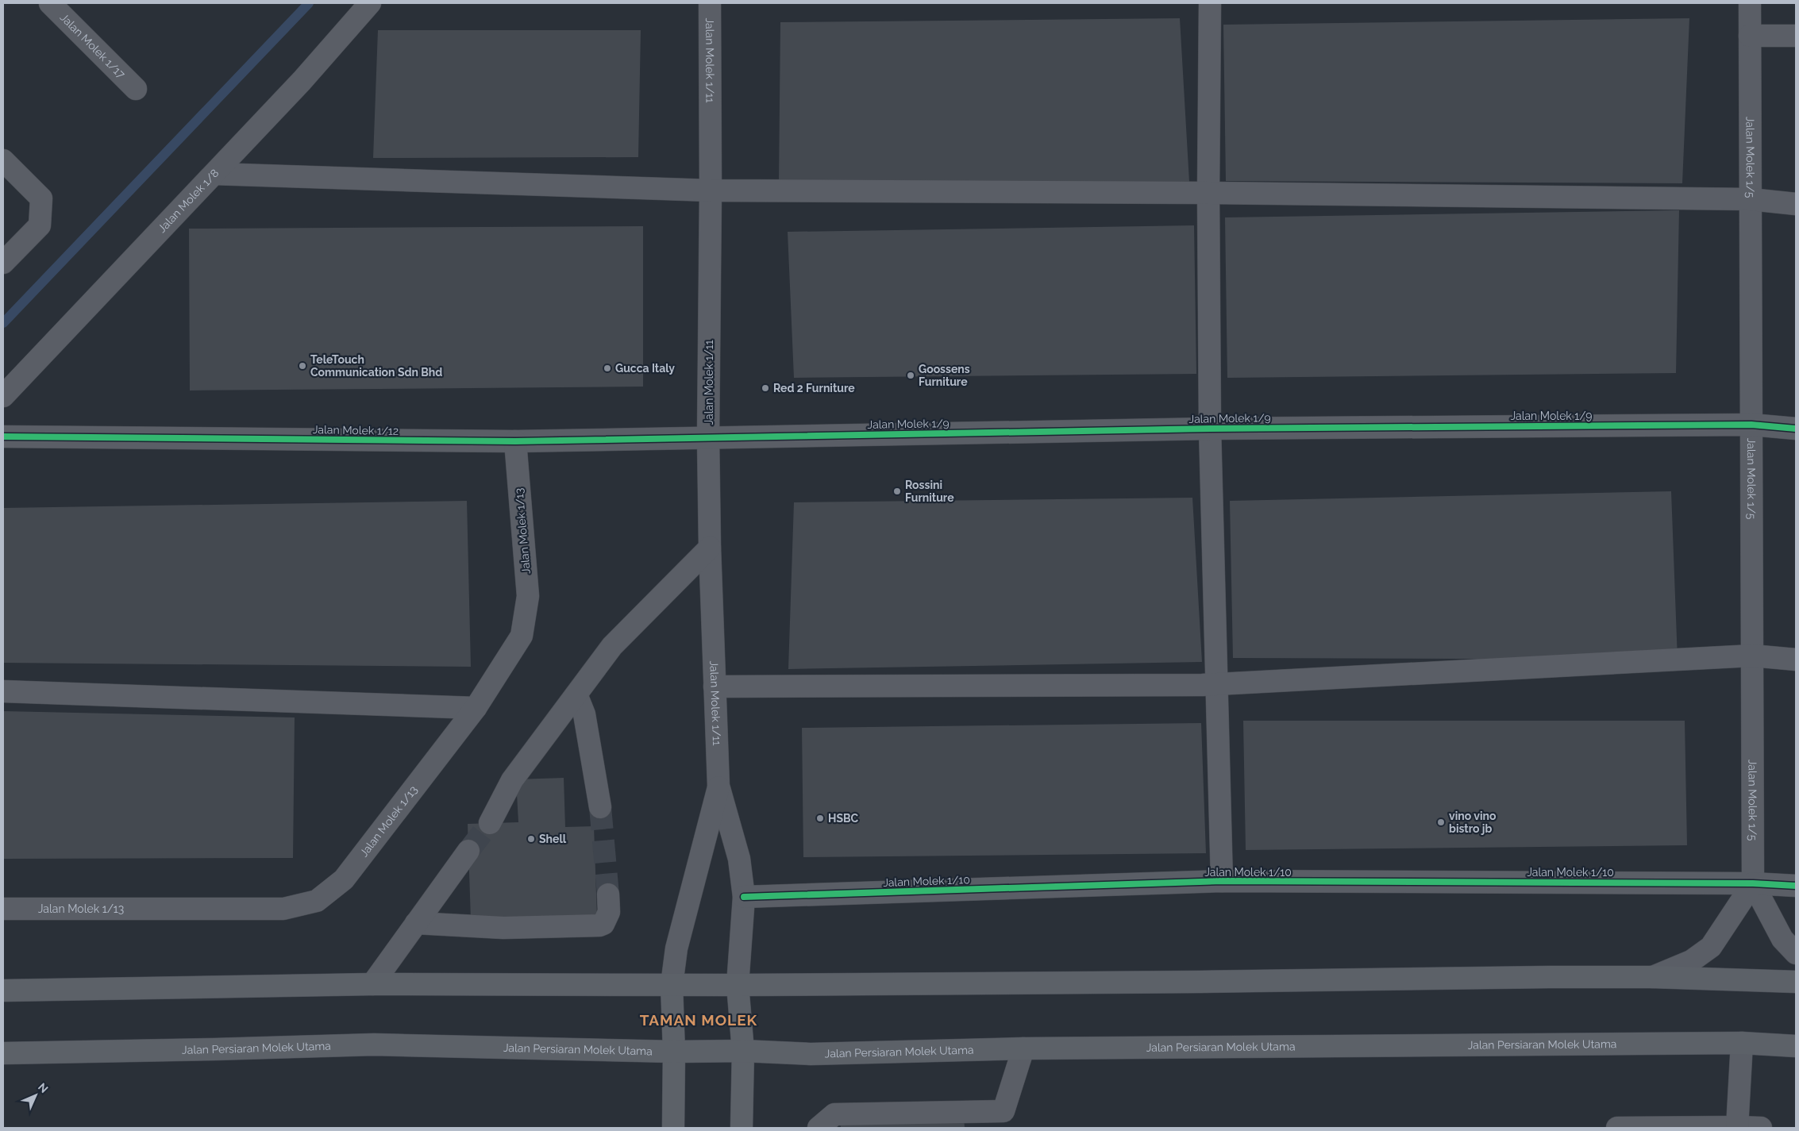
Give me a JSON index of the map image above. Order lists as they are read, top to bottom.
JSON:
{
  "streets": {
    "main road": ["Jalan Persiaran Molek Utama"],
    "street": [
      "Jalan Molek 1/17",
      "Jalan Molek 1/11",
      "Jalan Molek 1/5",
      "Jalan Molek 1/8",
      "Jalan Molek 1/9",
      "Jalan Molek 1/12",
      "Jalan Molek 1/13",
      "Jalan Molek 1/10"
    ]
  },
  "crossings": [
    ["Jalan Molek 1/11", "Jalan Molek 1/9"],
    ["Jalan Molek 1/11", "Jalan Molek 1/12"],
    ["Jalan Molek 1/11", "Jalan Molek 1/10"],
    ["Jalan Molek 1/5", "Jalan Molek 1/9"],
    ["Jalan Molek 1/5", "Jalan Molek 1/10"],
    ["Jalan Molek 1/9", "Jalan Molek 1/12"],
    ["Jalan Molek 1/12", "Jalan Molek 1/13"]
  ],
  "districts": ["TAMAN MOLEK"],
  "places": [
    "TeleTouch Communication Sdn Bhd",
    "Gucca Italy",
    "Goossens Furniture",
    "Red 2 Furniture",
    "Rossini Furniture",
    "HSBC",
    "vino vino bistro jb",
    "Shell"
  ],
  "north": "top right"
}
